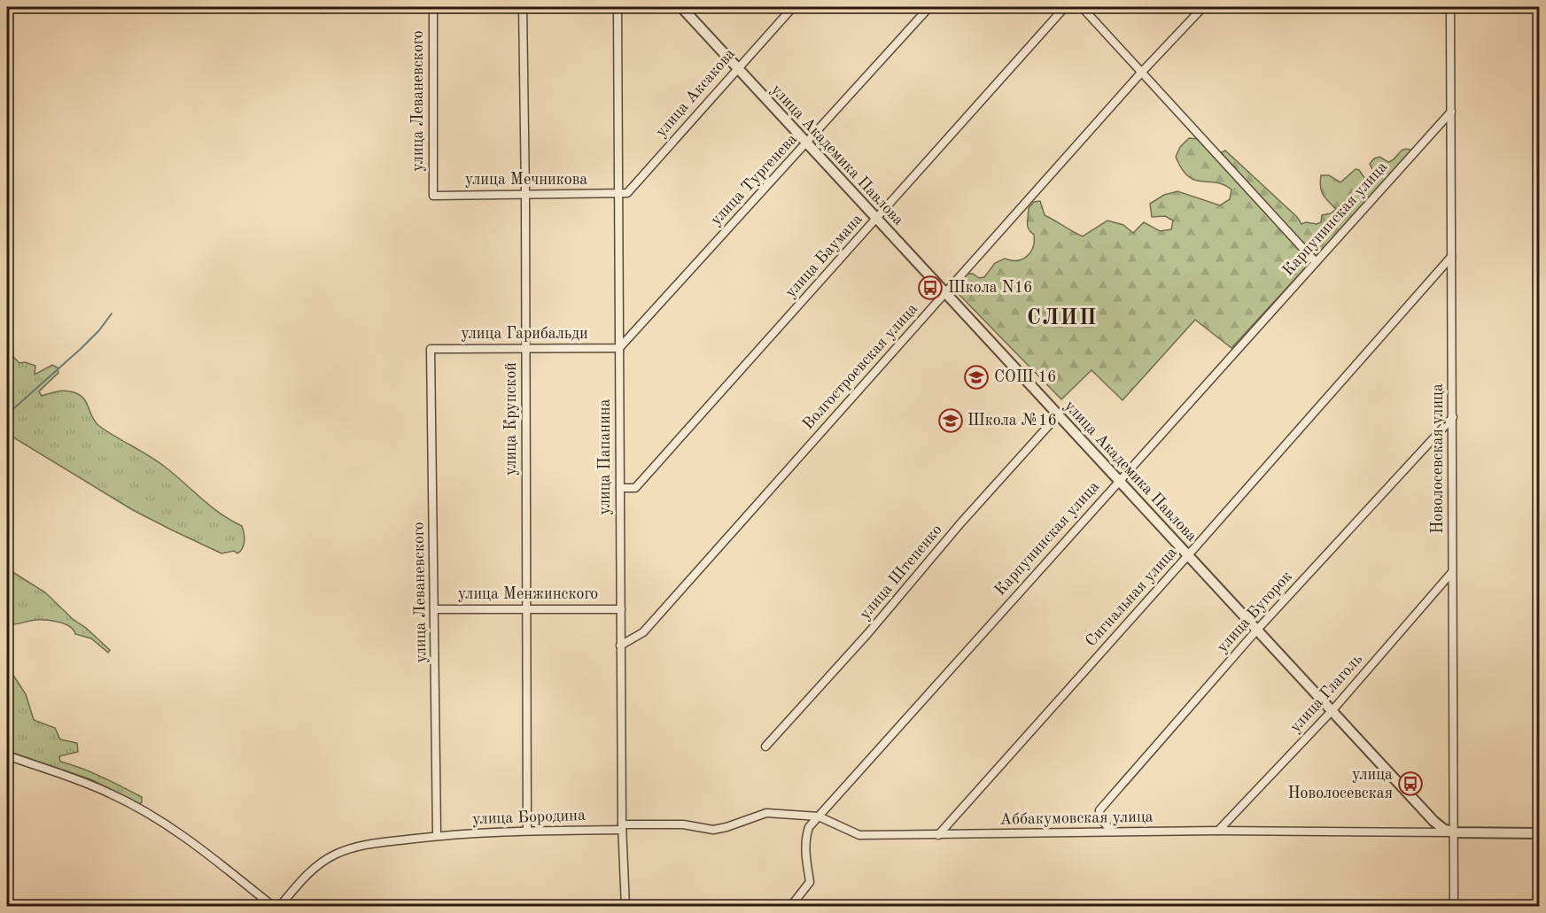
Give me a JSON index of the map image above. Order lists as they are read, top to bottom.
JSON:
{
  "streets": {
    "street": [
      "улица Аксакова",
      "улица Леваневского",
      "улица Академика Павлова",
      "улица Мечникова",
      "улица Тургенева",
      "Карпунинская улица",
      "улица Баумана",
      "улица Гарибальди",
      "Волгостроевская улица",
      "улица Крупской",
      "улица Папанина",
      "Новолосевская улица",
      "улица Штепенко",
      "улица Менжинского",
      "Сигнальная улица",
      "улица Бугорок",
      "улица Глаголь",
      "улица Бородина",
      "Аббакумовская улица"
    ]
  },
  "crossings": [
    ["улица Аксакова", "улица Академика Павлова"],
    ["улица Аксакова", "улица Мечникова"],
    ["улица Аксакова", "улица Папанина"],
    ["улица Леваневского", "улица Мечникова"],
    ["улица Леваневского", "улица Гарибальди"],
    ["улица Леваневского", "улица Менжинского"],
    ["улица Леваневского", "улица Бородина"],
    ["улица Академика Павлова", "улица Тургенева"],
    ["улица Академика Павлова", "Карпунинская улица"],
    ["улица Академика Павлова", "улица Баумана"],
    ["улица Академика Павлова", "Волгостроевская улица"],
    ["улица Академика Павлова", "Новолосевская улица"],
    ["улица Академика Павлова", "улица Штепенко"],
    ["улица Академика Павлова", "Сигнальная улица"],
    ["улица Академика Павлова", "улица Бугорок"],
    ["улица Академика Павлова", "улица Глаголь"],
    ["улица Академика Павлова", "Аббакумовская улица"],
    ["улица Мечникова", "улица Крупской"],
    ["улица Мечникова", "улица Папанина"],
    ["улица Тургенева", "улица Гарибальди"],
    ["улица Тургенева", "улица Папанина"],
    ["Карпунинская улица", "Новолосевская улица"],
    ["Карпунинская улица", "Аббакумовская улица"],
    ["улица Баумана", "улица Папанина"],
    ["улица Гарибальди", "улица Крупской"],
    ["улица Гарибальди", "улица Папанина"],
    ["Волгостроевская улица", "улица Папанина"],
    ["улица Крупской", "улица Менжинского"],
    ["улица Крупской", "улица Бородина"],
    ["улица Папанина", "улица Менжинского"],
    ["улица Папанина", "улица Бородина"],
    ["улица Папанина", "Аббакумовская улица"],
    ["Новолосевская улица", "Сигнальная улица"],
    ["Новолосевская улица", "улица Бугорок"],
    ["Новолосевская улица", "улица Глаголь"],
    ["Новолосевская улица", "Аббакумовская улица"],
    ["Сигнальная улица", "Аббакумовская улица"],
    ["улица Бугорок", "Аббакумовская улица"],
    ["улица Глаголь", "Аббакумовская улица"],
    ["улица Бородина", "Аббакумовская улица"]
  ],
  "districts": ["СЛИП"],
  "places": {
    "bus stop": ["Школа N16", "улица Новолосевская"],
    "school or university": ["СОШ 16", "Школа №16"]
  }
}
